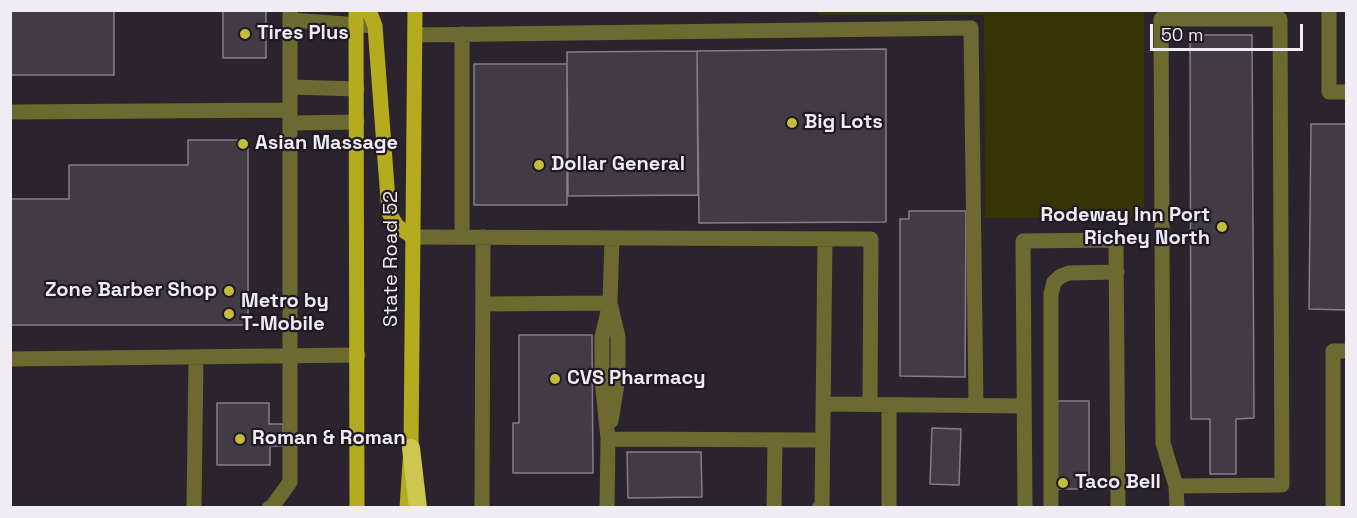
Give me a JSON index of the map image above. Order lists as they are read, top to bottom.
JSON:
{
  "streets": {
    "main road": ["State Road 52"]
  },
  "places": [
    "Tires Plus",
    "Big Lots",
    "Asian Massage",
    "Dollar General",
    "Rodeway Inn Port Richey North",
    "Zone Barber Shop",
    "Metro by T-Mobile",
    "CVS Pharmacy",
    "Roman & Roman",
    "Taco Bell"
  ],
  "scale_bar": "50 m"
}
